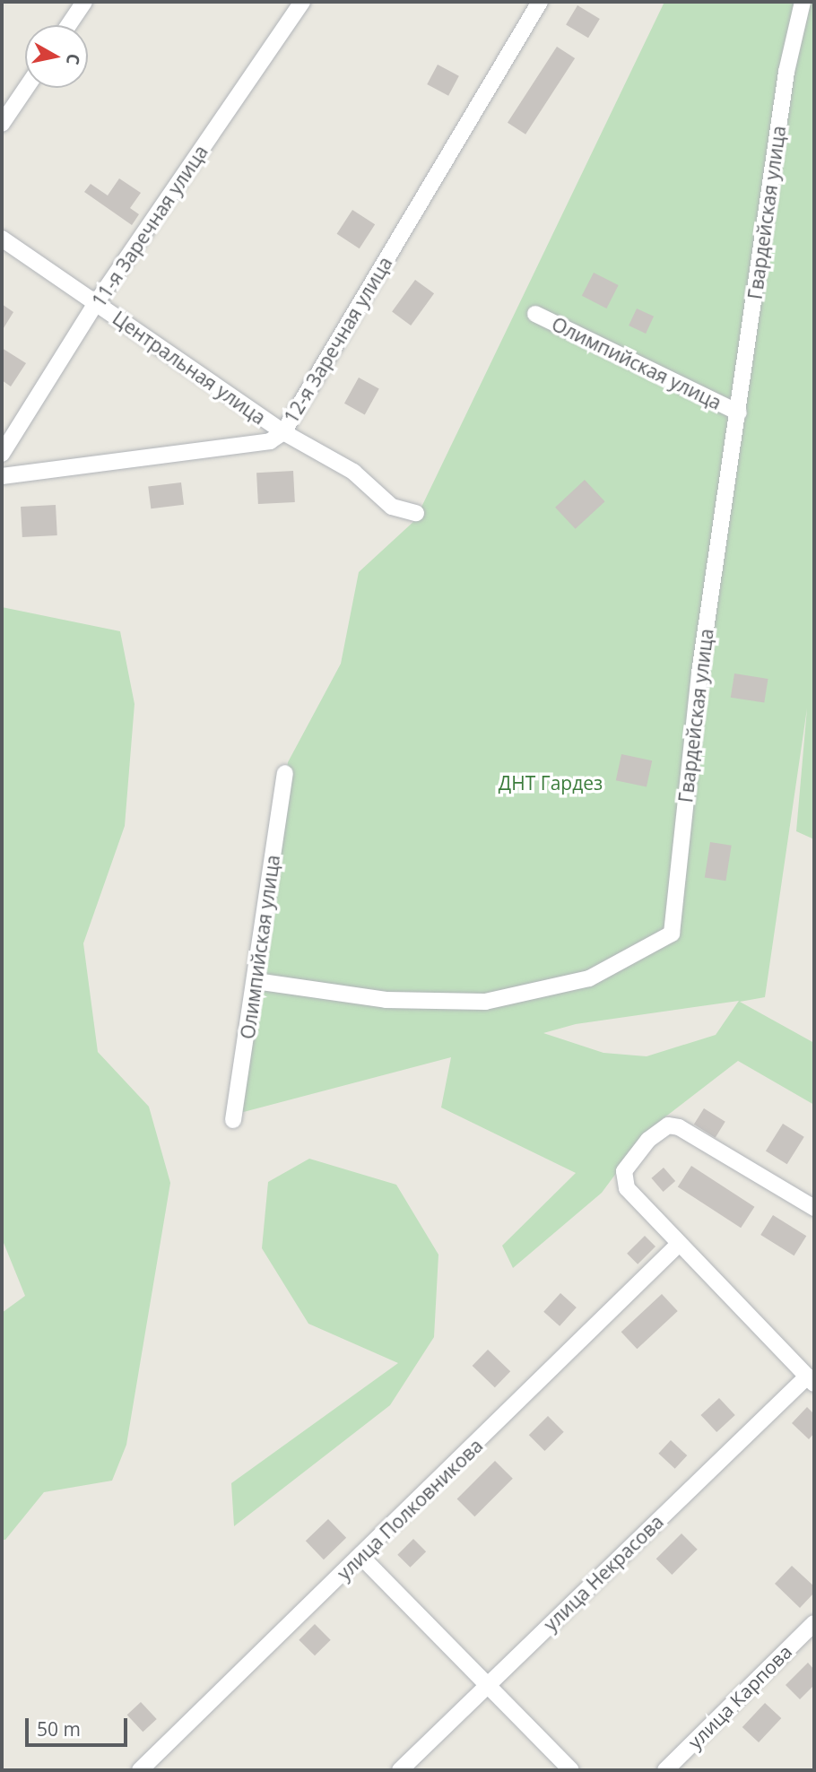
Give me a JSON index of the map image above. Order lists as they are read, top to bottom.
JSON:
{
  "streets": {
    "street": [
      "Гвардейская улица",
      "11-я Заречная улица",
      "12-я Заречная улица",
      "Олимпийская улица",
      "Центральная улица",
      "улица Полковникова",
      "улица Некрасова",
      "улица Карпова"
    ]
  },
  "crossings": [
    ["Гвардейская улица", "Олимпийская улица"],
    ["11-я Заречная улица", "Центральная улица"],
    ["12-я Заречная улица", "Центральная улица"]
  ],
  "parks": ["ДНТ Гардез"],
  "scale_bar": "50 m",
  "north": "right"
}
